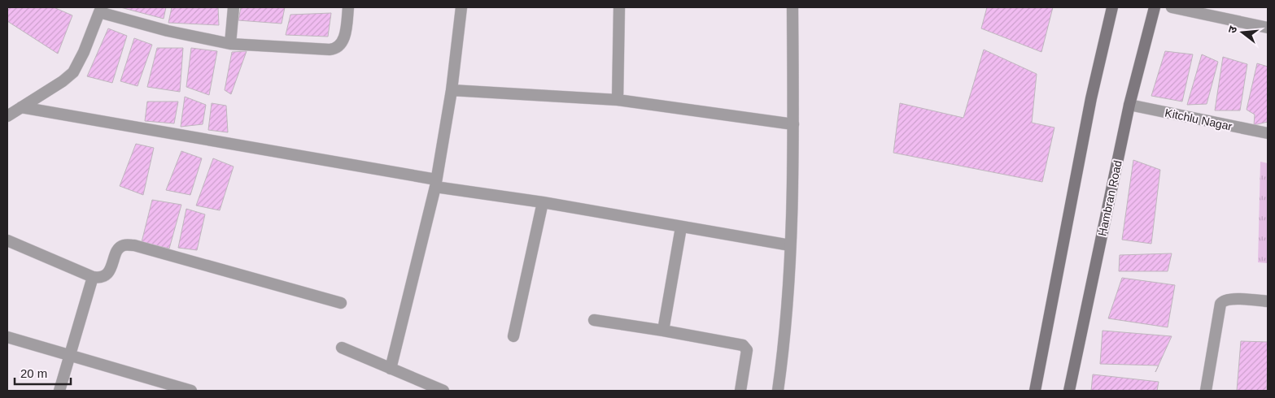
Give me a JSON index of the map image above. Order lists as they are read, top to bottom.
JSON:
{
  "streets": {
    "main road": ["Hambran Road"],
    "street": ["Kitchlu Nagar"]
  },
  "crossings": [
    ["Kitchlu Nagar", "Hambran Road"]
  ],
  "scale_bar": "20 m",
  "north": "left"
}
